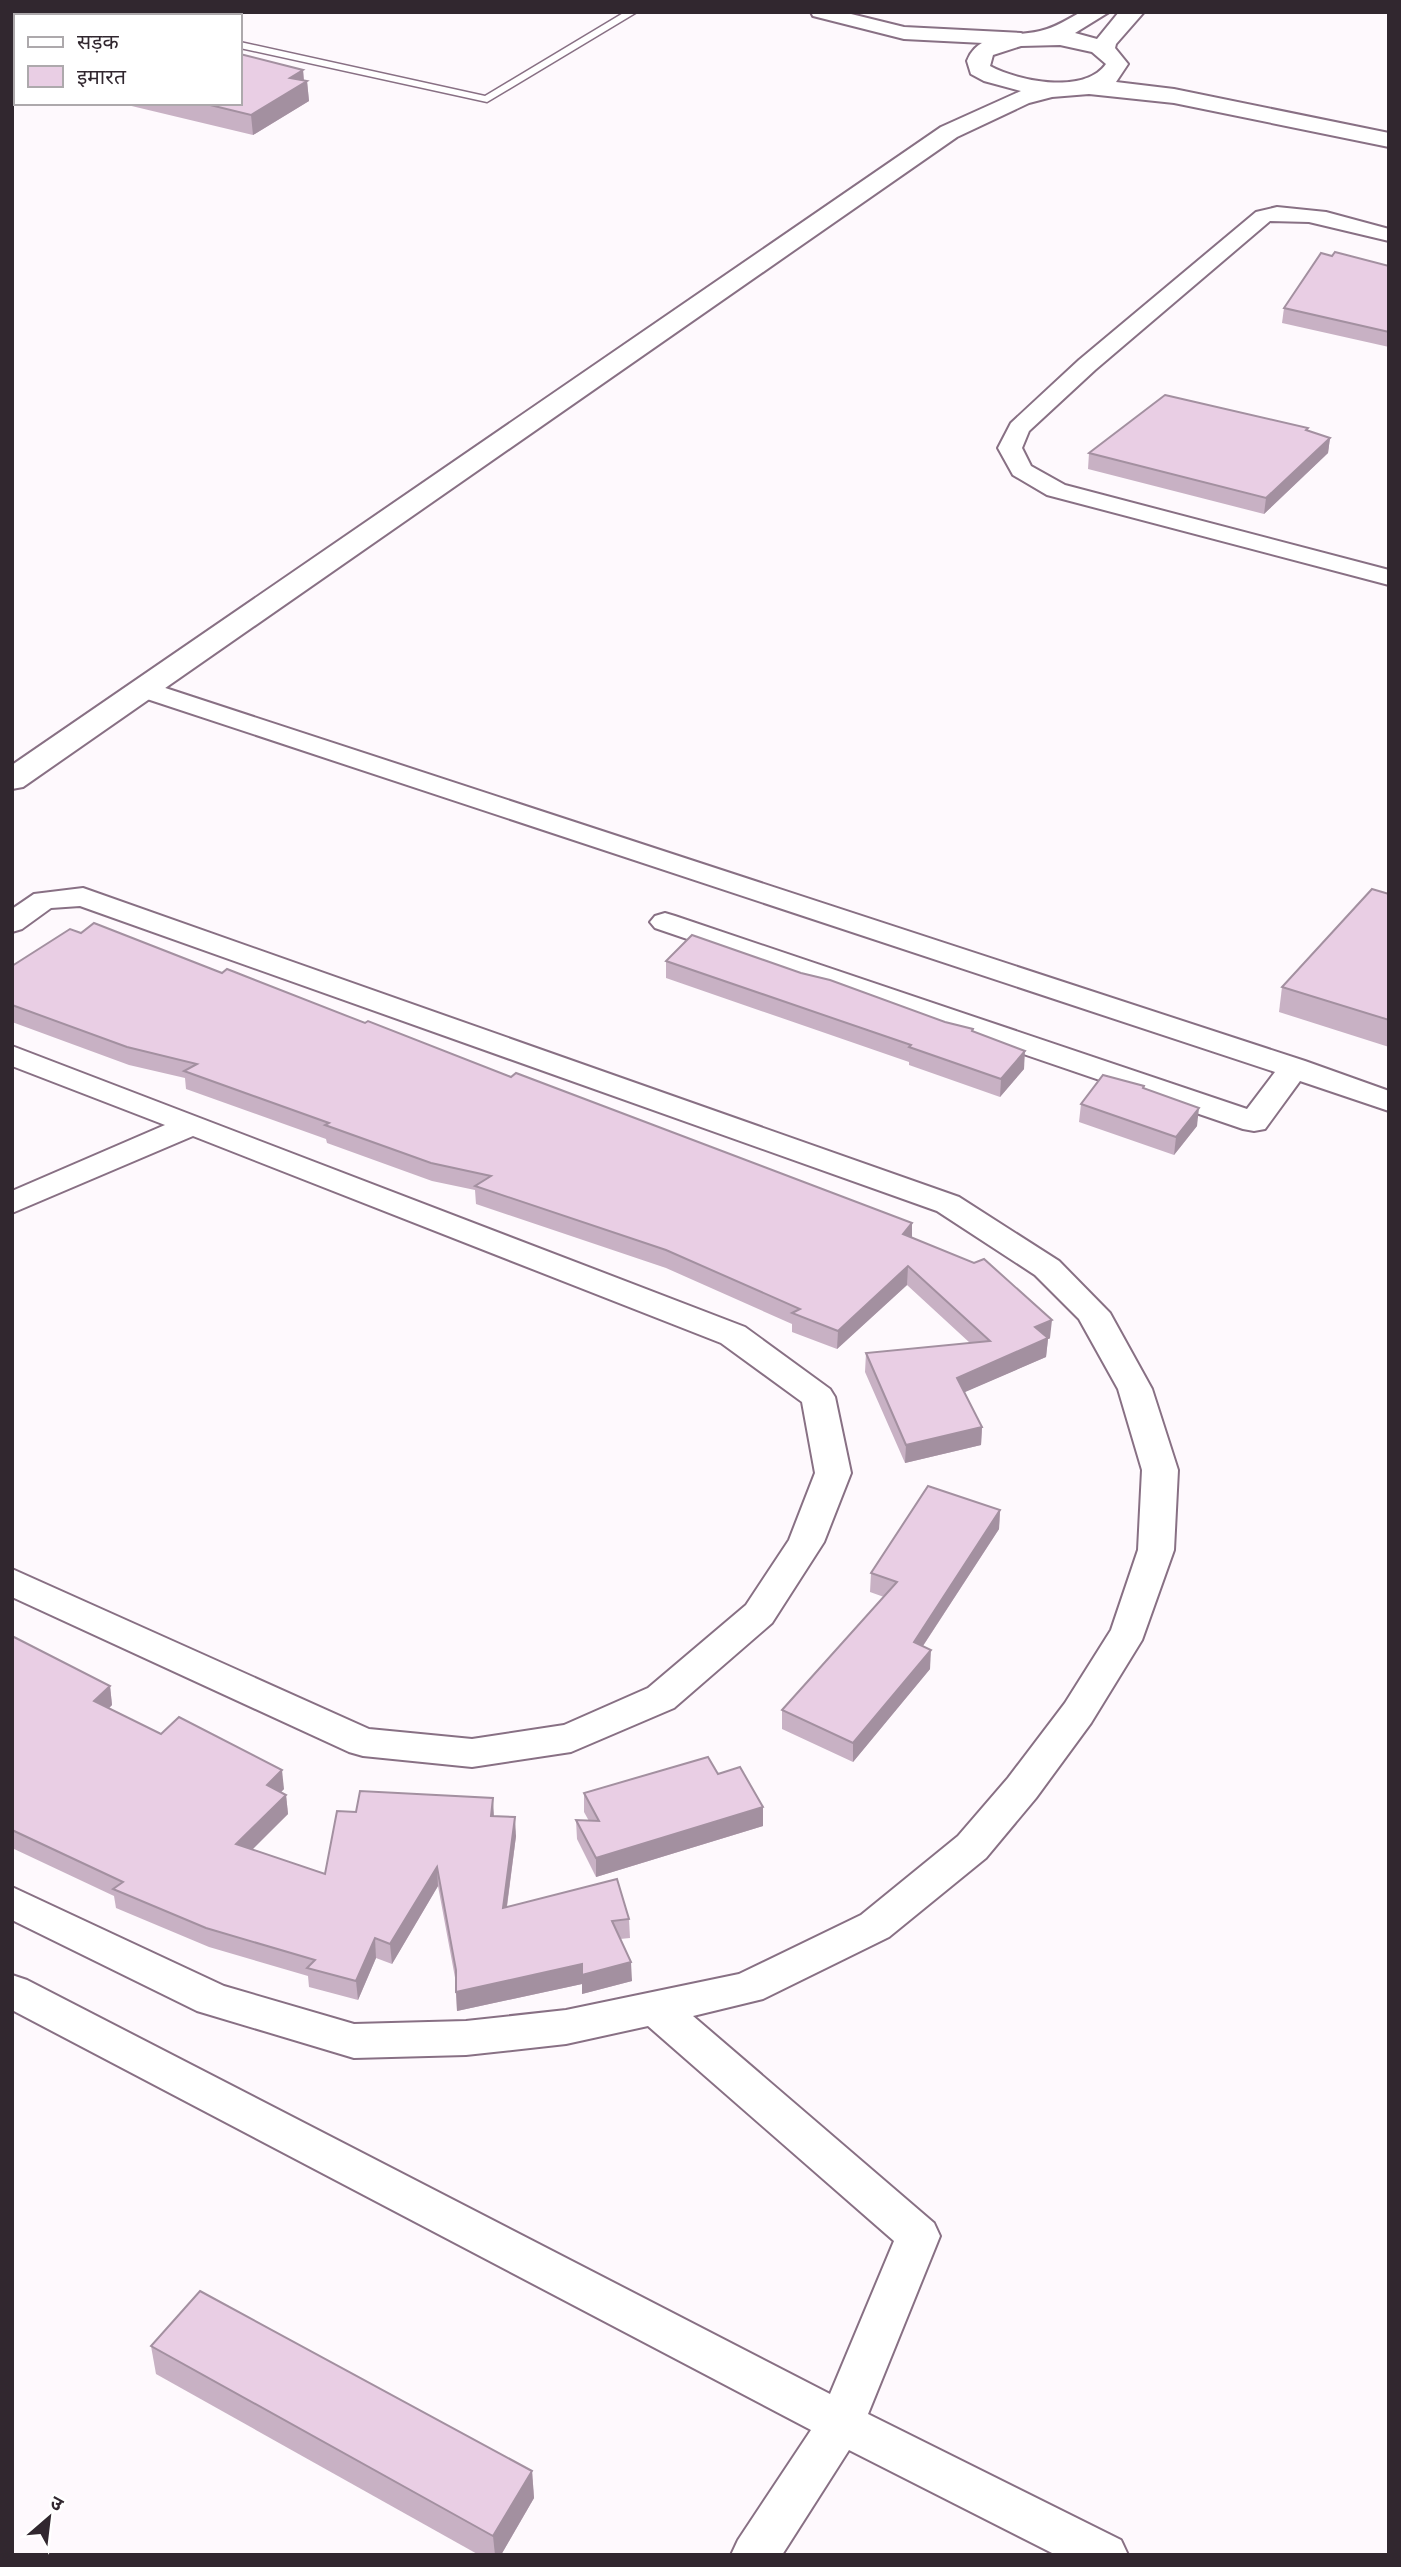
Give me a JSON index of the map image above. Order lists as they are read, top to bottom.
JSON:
{
  "legend": ["सड़क", "इमारत"],
  "north": "top right"
}
